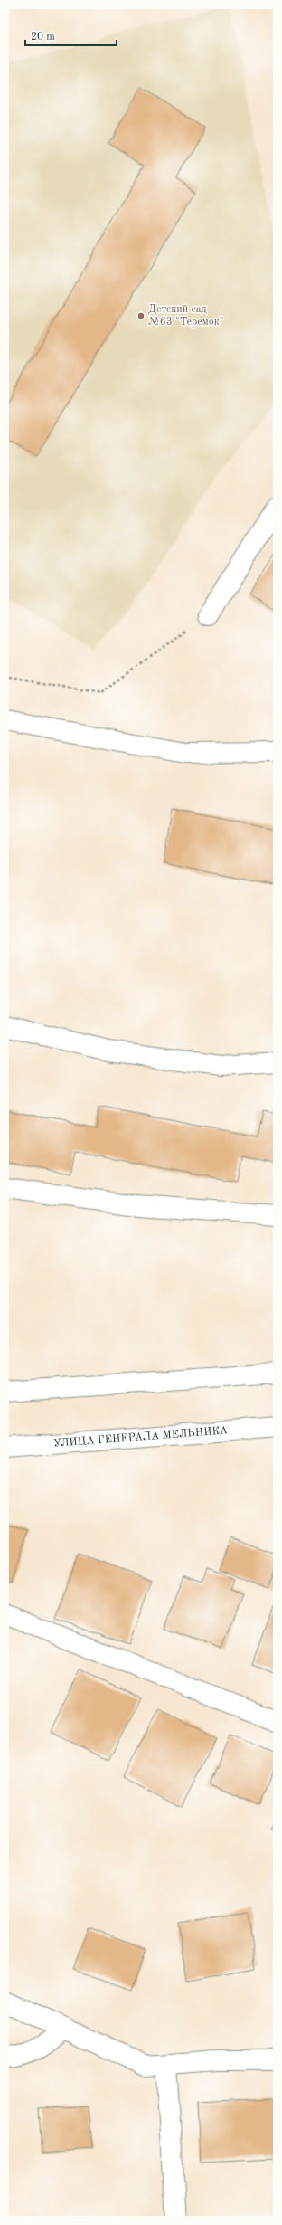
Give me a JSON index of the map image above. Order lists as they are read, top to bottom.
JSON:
{
  "streets": {
    "main road": ["УЛИЦА ГЕНЕРАЛА МЕЛЬНИКА"]
  },
  "places": ["Детский сад №63 \"Теремок\""],
  "scale_bar": "20 m"
}
